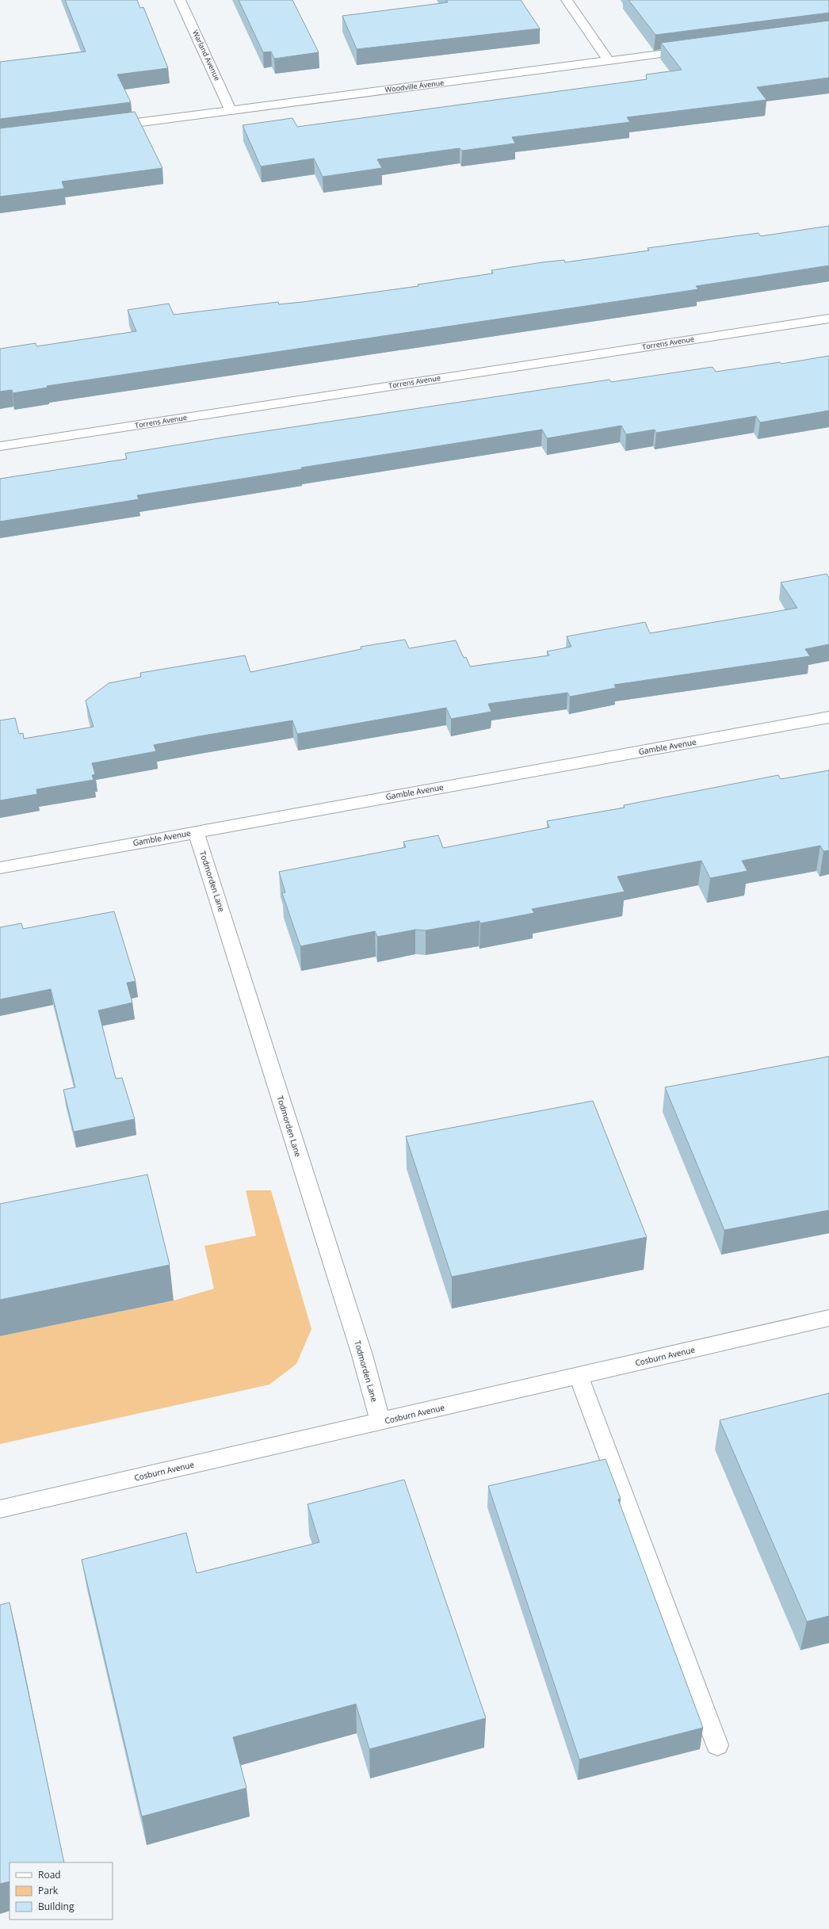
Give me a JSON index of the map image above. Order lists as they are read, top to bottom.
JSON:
{
  "streets": {
    "street": [
      "Warland Avenue",
      "Woodville Avenue",
      "Torrens Avenue",
      "Gamble Avenue",
      "Todmorden Lane",
      "Cosburn Avenue"
    ]
  },
  "crossings": [
    ["Warland Avenue", "Woodville Avenue"],
    ["Gamble Avenue", "Todmorden Lane"],
    ["Todmorden Lane", "Cosburn Avenue"]
  ],
  "legend": ["Road", "Park", "Building"]
}
